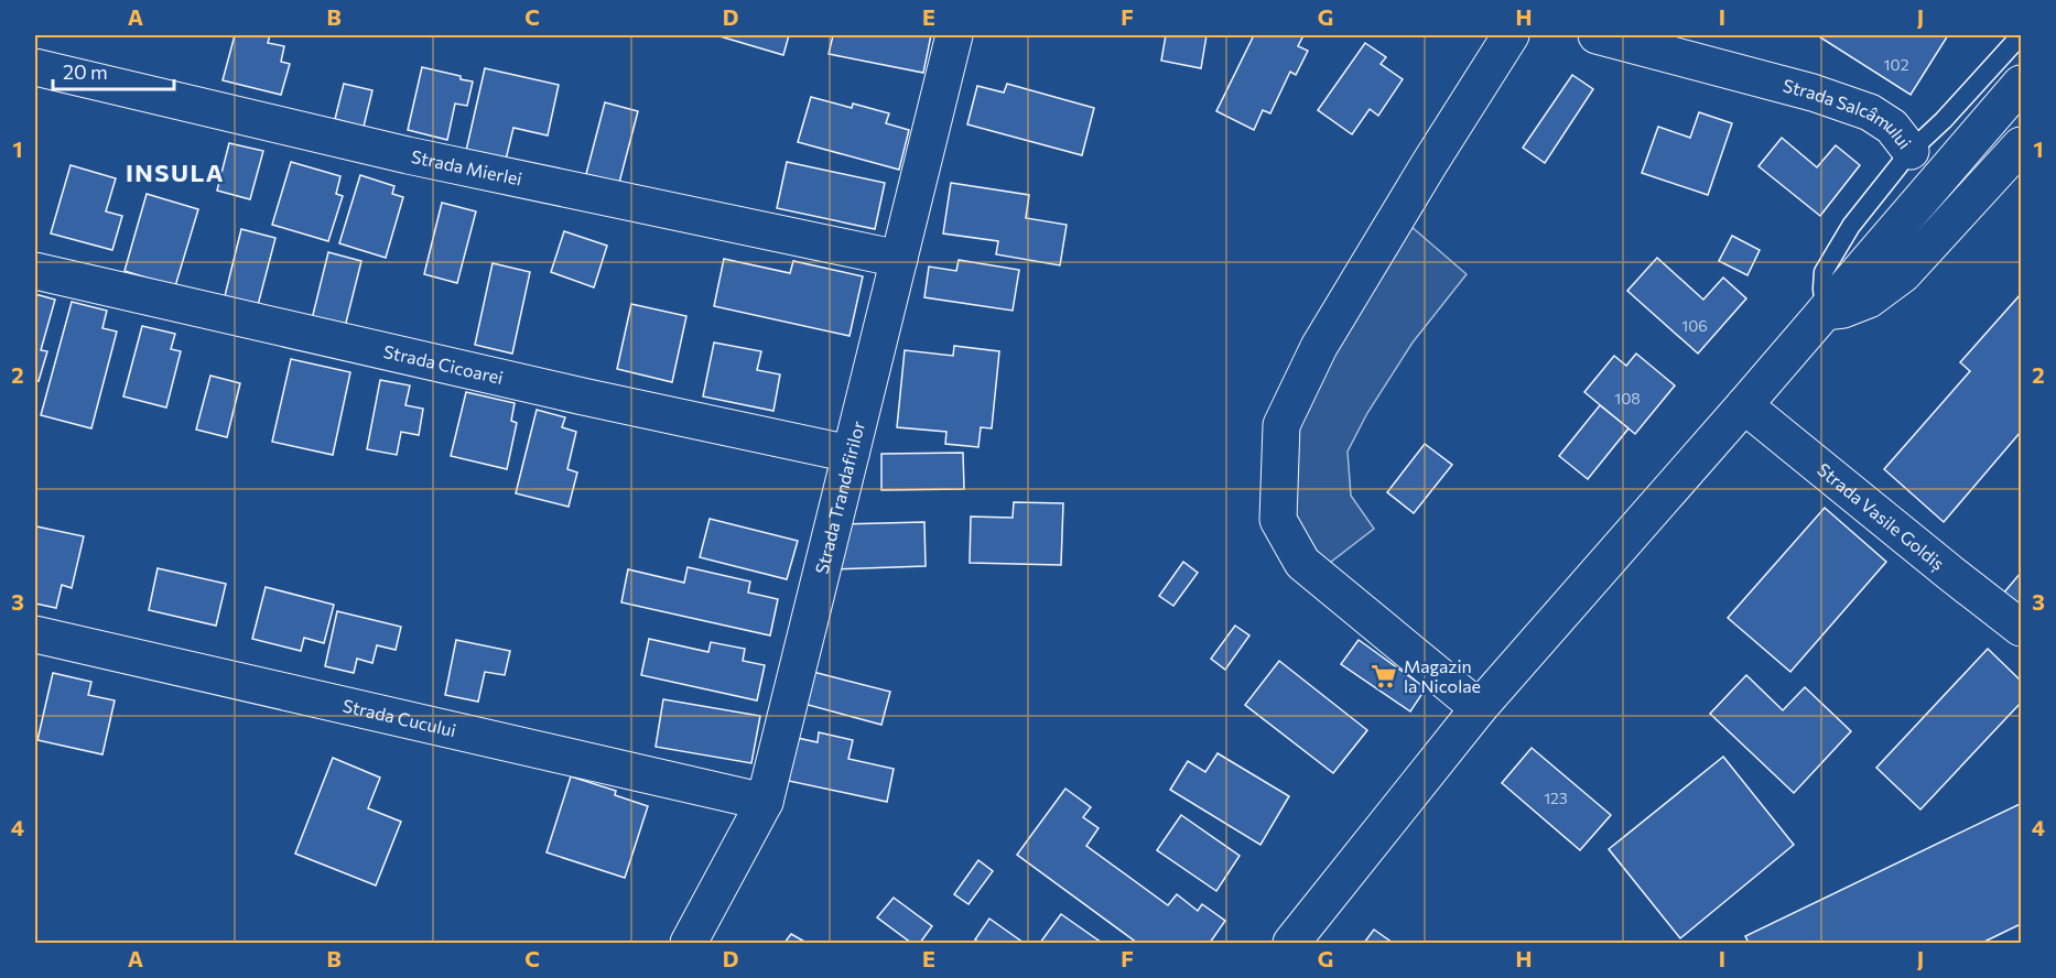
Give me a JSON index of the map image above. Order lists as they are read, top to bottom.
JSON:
{
  "streets": {
    "street": [
      "Strada Salcâmului",
      "Strada Mierlei",
      "Strada Cicoarei",
      "Strada Trandafirilor",
      "Strada Vasile Goldiș",
      "Strada Cucului"
    ]
  },
  "crossings": [
    ["Strada Mierlei", "Strada Trandafirilor"],
    ["Strada Cicoarei", "Strada Trandafirilor"],
    ["Strada Trandafirilor", "Strada Cucului"]
  ],
  "districts": ["INSULA"],
  "places": {
    "supermarket": ["Magazin la Nicolae"]
  },
  "house_numbers": [
    "102",
    "106",
    "108",
    "123"
  ],
  "scale_bar": "20 m",
  "grid": {
    "columns": [
      "A",
      "B",
      "C",
      "D",
      "E",
      "F",
      "G",
      "H",
      "I",
      "J"
    ],
    "rows": [
      "1",
      "2",
      "3",
      "4"
    ]
  }
}
